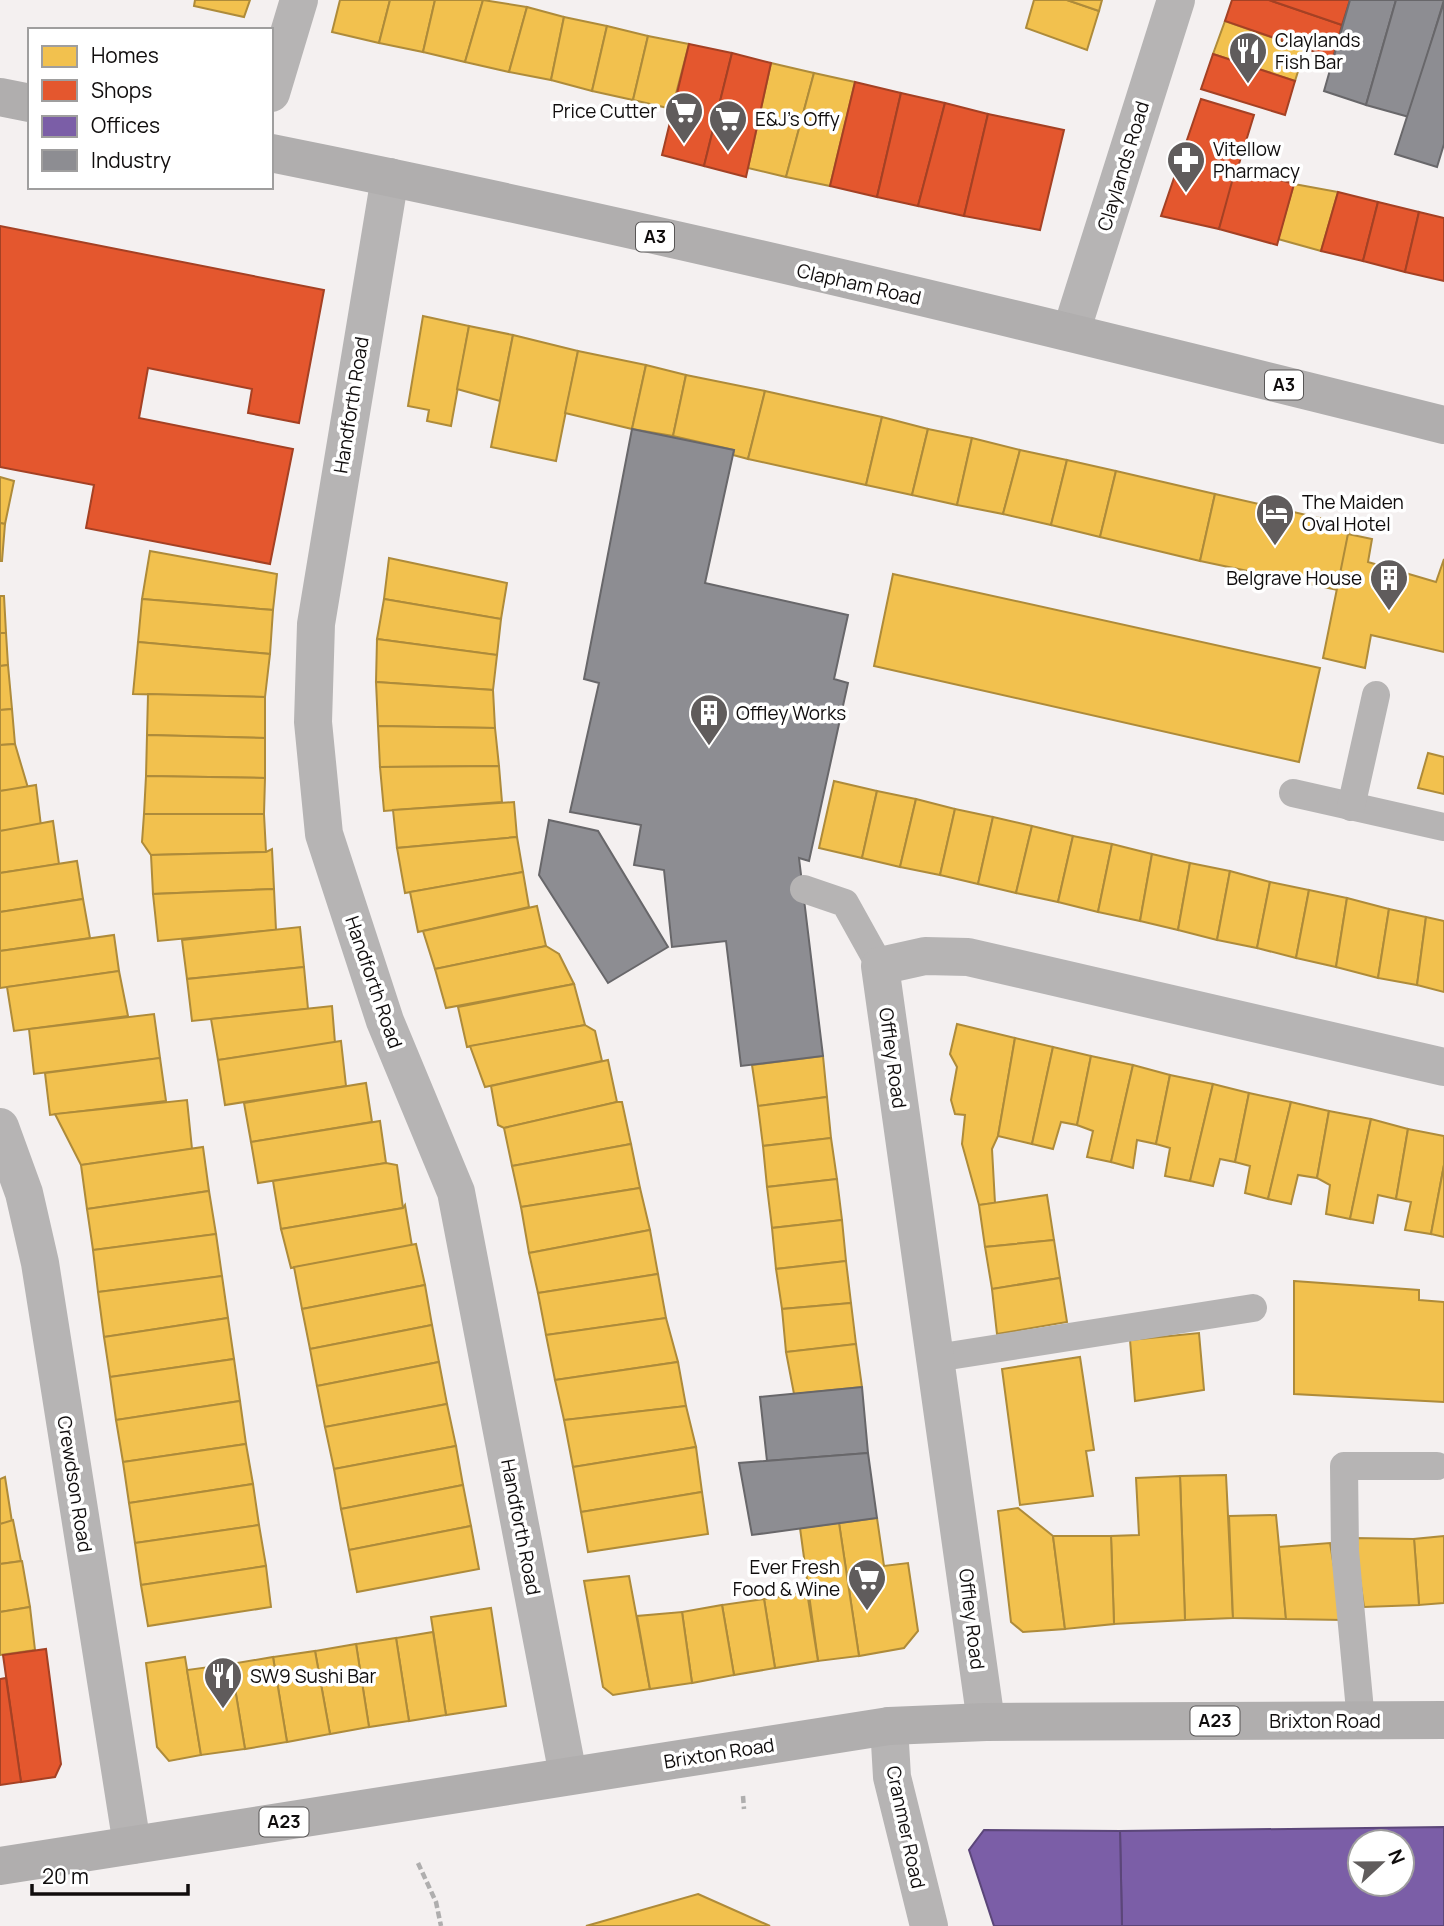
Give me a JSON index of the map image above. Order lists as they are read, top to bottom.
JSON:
{
  "streets": {
    "highway": [
      "A3",
      "Clapham Road",
      "A23",
      "Brixton Road"
    ],
    "street": [
      "Claylands Road",
      "Handforth Road",
      "Offley Road",
      "Crewdson Road",
      "Cranmer Road"
    ]
  },
  "crossings": [
    ["Claylands Road", "Clapham Road"],
    ["Clapham Road", "Handforth Road"],
    ["Handforth Road", "Brixton Road"],
    ["Offley Road", "Brixton Road"],
    ["Crewdson Road", "Brixton Road"],
    ["Brixton Road", "Cranmer Road"]
  ],
  "places": {
    "restaurant": ["Claylands Fish Bar", "SW9 Sushi Bar"],
    "supermarket": ["Price Cutter", "E&J's Offy", "Ever Fresh Food & Wine"],
    "pharmacy": ["Vitellow Pharmacy"],
    "hotel": ["The Maiden Oval Hotel"],
    "building": ["Belgrave House", "Offley Works"]
  },
  "legend": [
    "Homes",
    "Shops",
    "Offices",
    "Industry"
  ],
  "scale_bar": "20 m",
  "north": "right"
}
